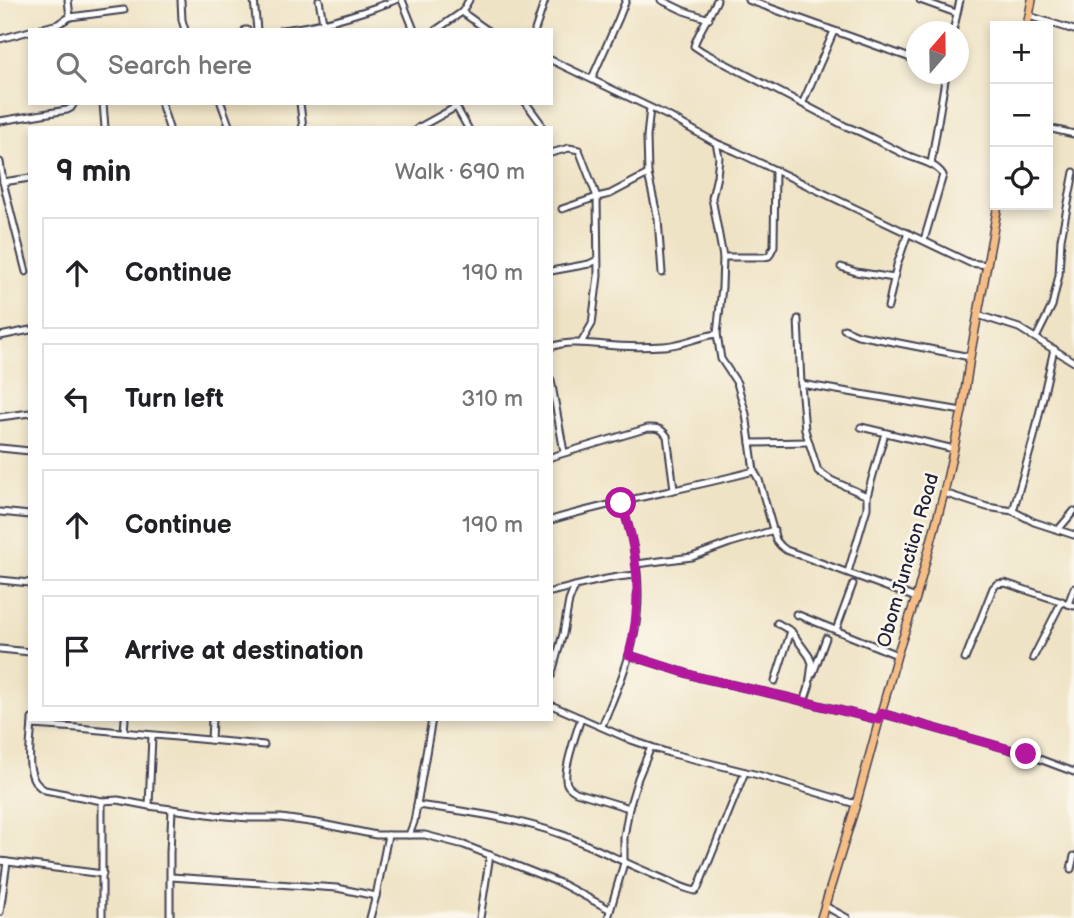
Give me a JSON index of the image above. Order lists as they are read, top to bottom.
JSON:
{
  "streets": {
    "main road": ["Obom Junction Road"]
  },
  "north": "top",
  "page": {
    "map_buttons": ["+", "−"],
    "search": "Search here",
    "heading": ["9 min", "Walk · 690 m"],
    "list": [
      ["Continue", "190 m"],
      ["Turn left", "310 m"],
      ["Continue", "190 m"],
      "Arrive at destination"
    ]
  }
}
